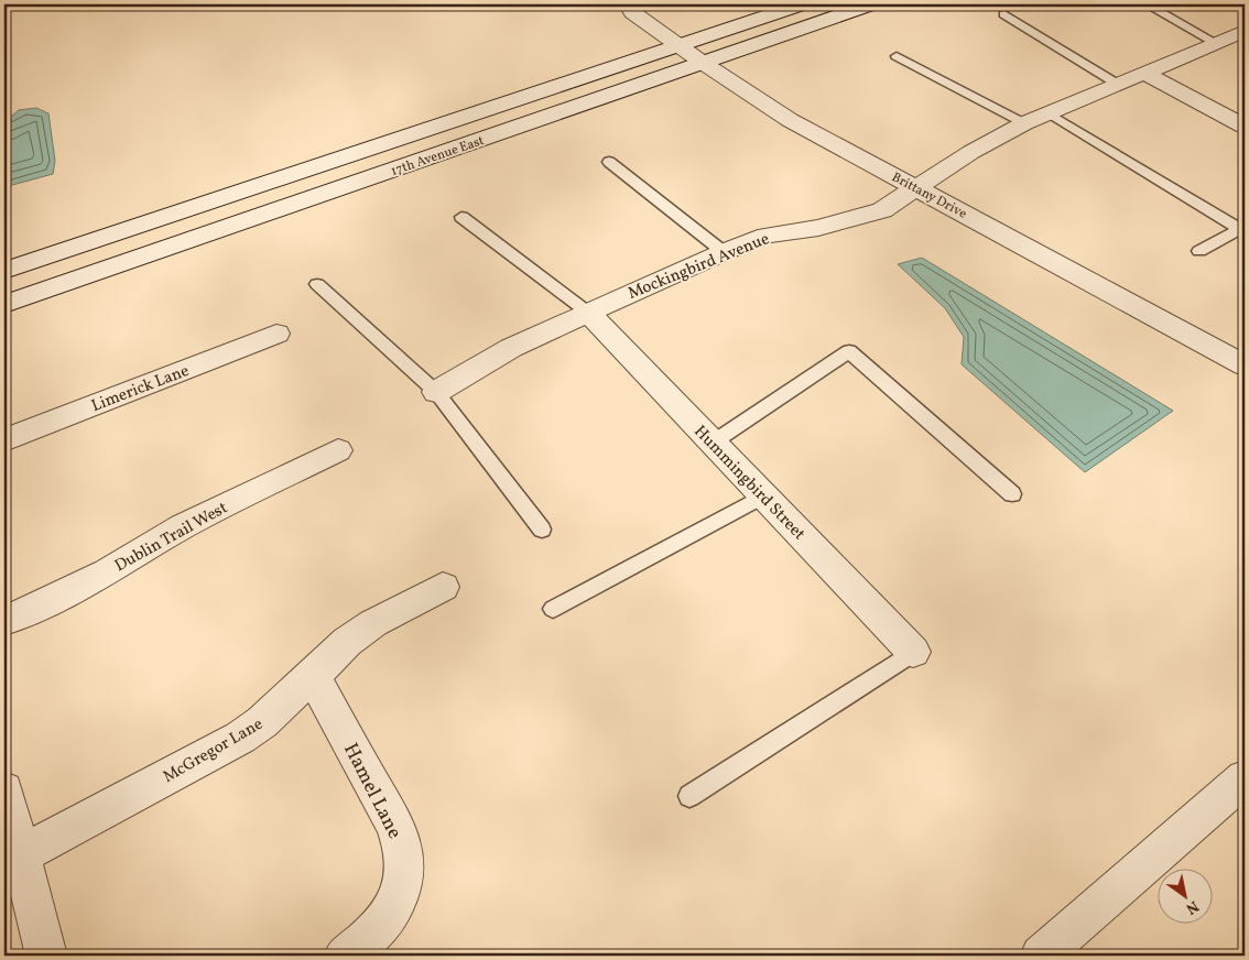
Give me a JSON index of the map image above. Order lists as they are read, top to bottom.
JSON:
{
  "streets": {
    "street": [
      "17th Avenue East",
      "Brittany Drive",
      "Mockingbird Avenue",
      "Limerick Lane",
      "Hummingbird Street",
      "Dublin Trail West",
      "McGregor Lane",
      "Hamel Lane"
    ]
  },
  "crossings": [
    ["17th Avenue East", "Brittany Drive"],
    ["Brittany Drive", "Mockingbird Avenue"],
    ["Mockingbird Avenue", "Hummingbird Street"],
    ["McGregor Lane", "Hamel Lane"]
  ],
  "north": "bottom right"
}
